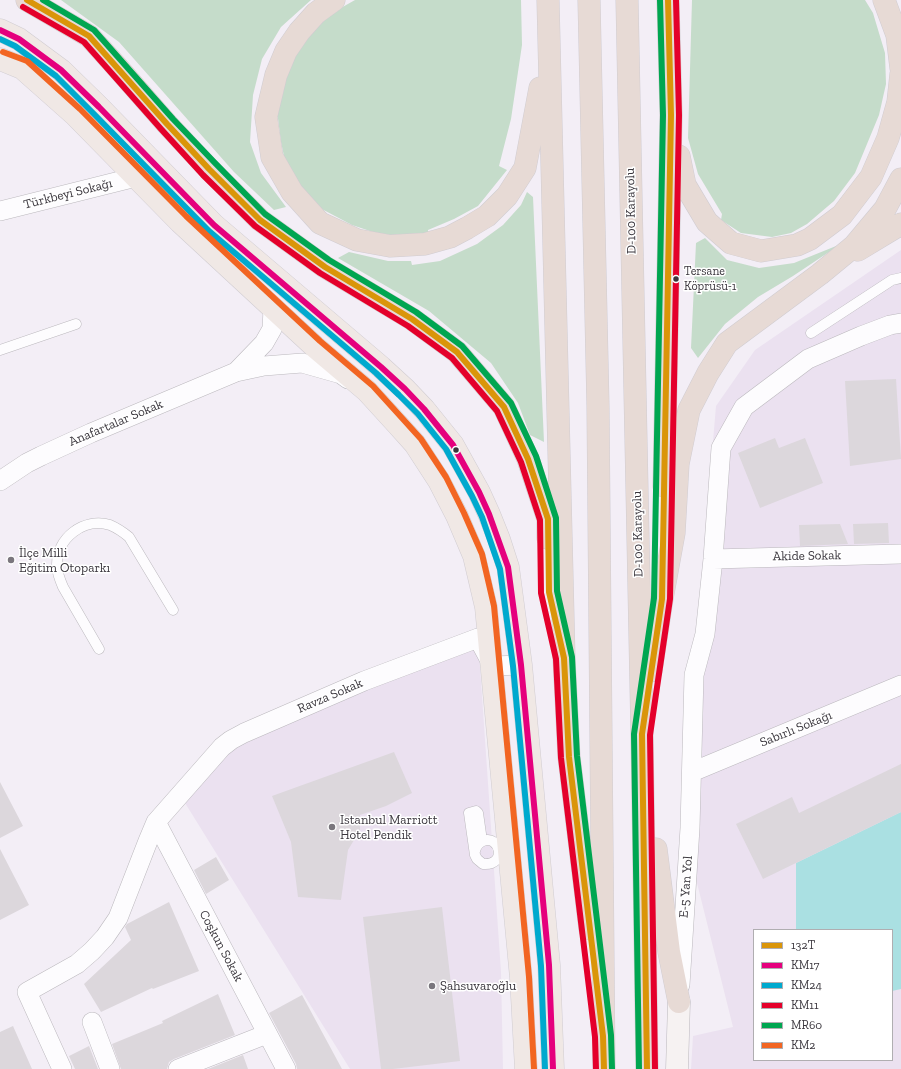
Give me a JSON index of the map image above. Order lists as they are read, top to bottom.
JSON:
{
  "streets": {
    "highway": ["D-100 Karayolu"],
    "street": [
      "Türkbeyi Sokağı",
      "Anafartalar Sokak",
      "Akide Sokak",
      "Ravza Sokak",
      "Sabırlı Sokağı",
      "E-5 Yan Yol",
      "Coşkun Sokak"
    ]
  },
  "crossings": [
    ["Akide Sokak", "E-5 Yan Yol"],
    ["Ravza Sokak", "Coşkun Sokak"],
    ["Sabırlı Sokağı", "E-5 Yan Yol"]
  ],
  "places": [
    "Tersane Köprüsü-1",
    "İlçe Milli Eğitim Otoparkı",
    "Istanbul Marriott Hotel Pendik",
    "Şahsuvaroğlu"
  ],
  "lines": [
    "transit line 132T",
    "transit line KM11",
    "transit line MR60",
    "transit line KM17",
    "transit line KM24",
    "transit line KM2"
  ],
  "legend": [
    "132T",
    "KM17",
    "KM24",
    "KM11",
    "MR60",
    "KM2"
  ]
}
